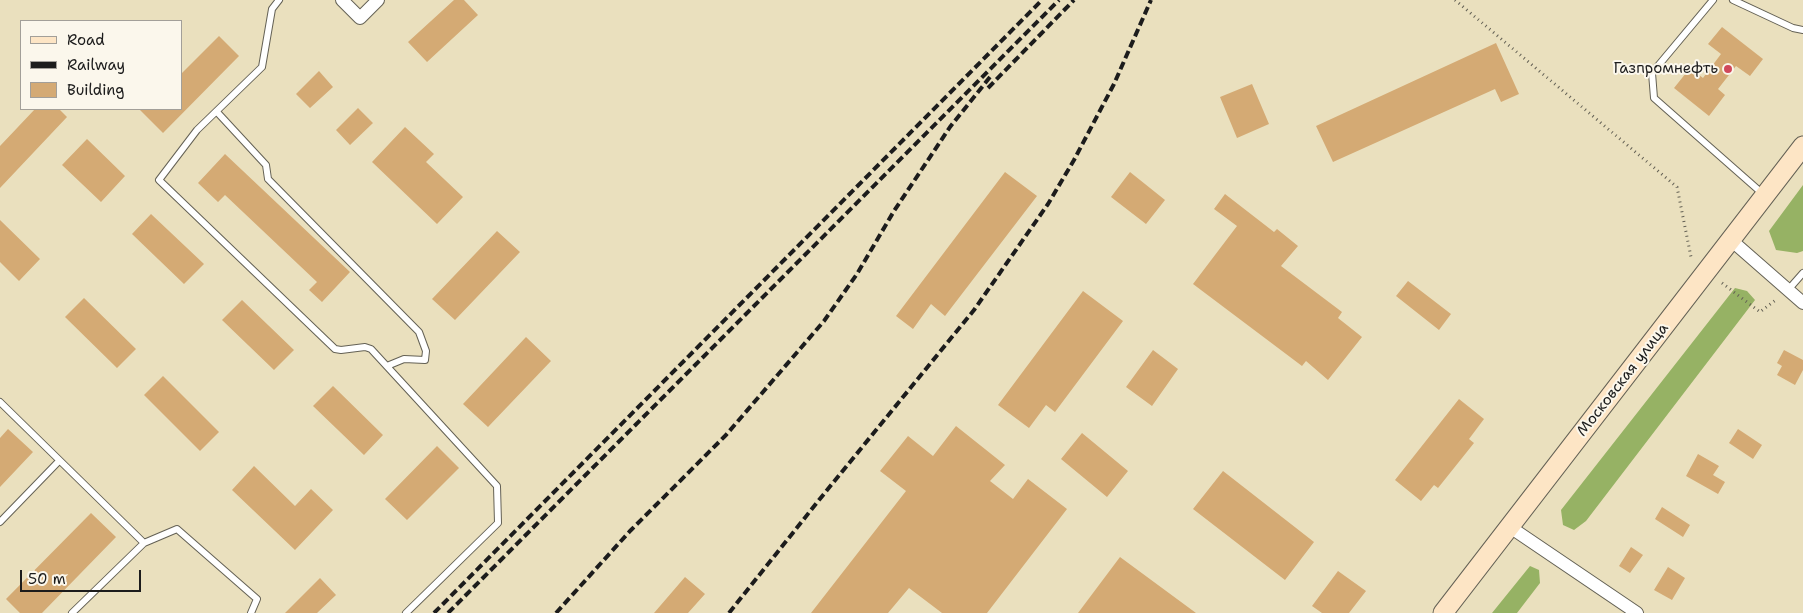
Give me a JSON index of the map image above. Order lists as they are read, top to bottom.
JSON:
{
  "streets": {
    "main road": ["Московская улица"]
  },
  "places": ["Газпромнефть"],
  "legend": ["Road", "Railway", "Building"],
  "scale_bar": "50 m"
}
